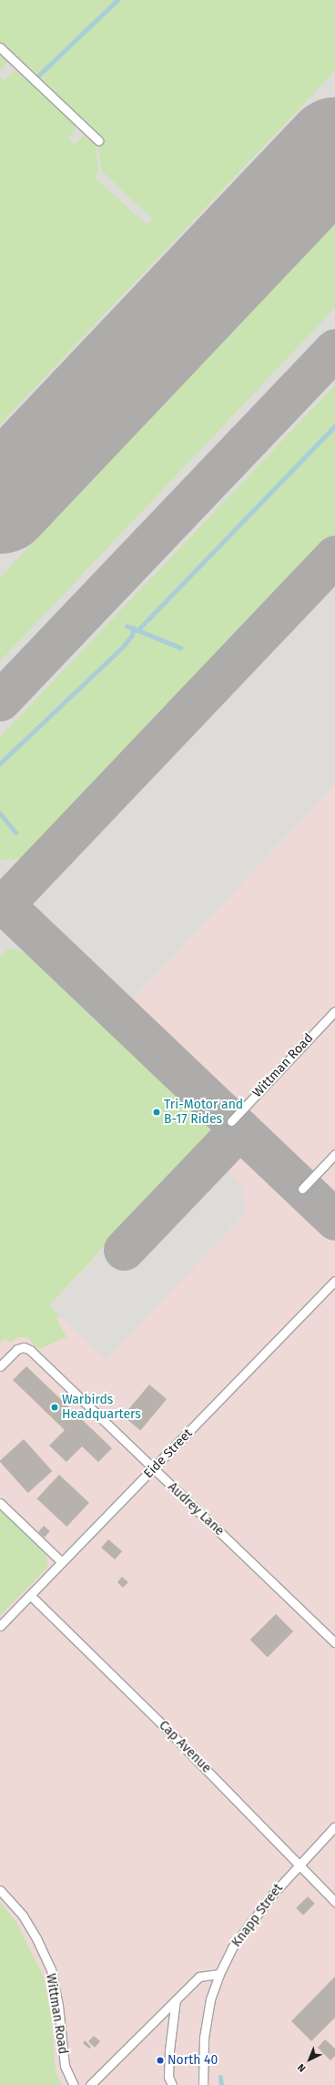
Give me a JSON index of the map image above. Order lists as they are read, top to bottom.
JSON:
{
  "streets": {
    "lane": [
      "Wittman Road",
      "Eide Street",
      "Audrey Lane",
      "Cap Avenue",
      "Knapp Street"
    ]
  },
  "crossings": [
    ["Eide Street", "Audrey Lane"],
    ["Eide Street", "Cap Avenue"],
    ["Cap Avenue", "Knapp Street"]
  ],
  "places": ["Tri-Motor and B-17 Rides", "Warbirds Headquarters", "North 40"],
  "north": "bottom left"
}
